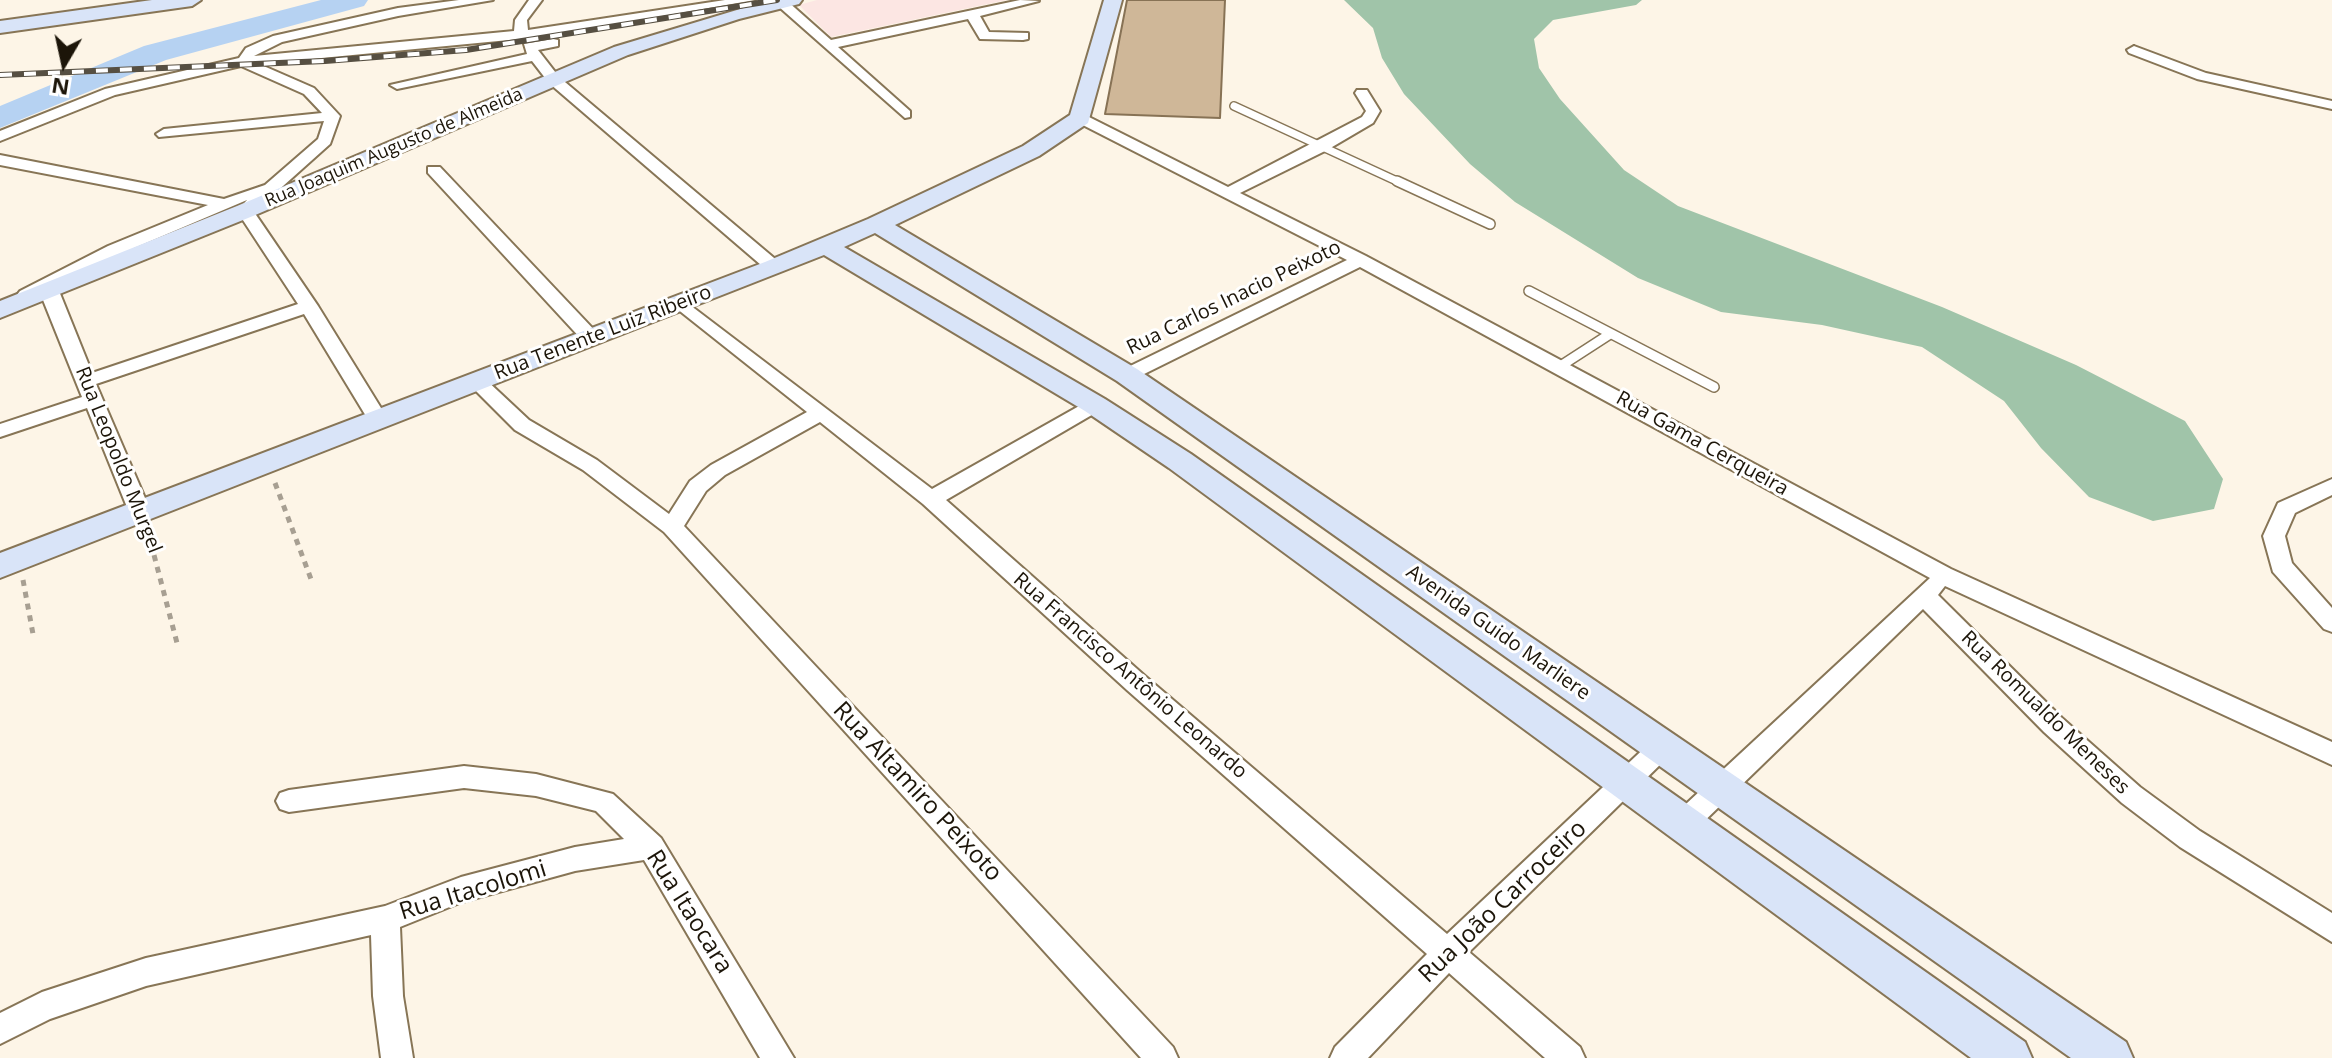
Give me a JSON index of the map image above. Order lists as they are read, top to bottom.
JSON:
{
  "streets": {
    "street": [
      "Rua Joaquim Augusto de Almeida",
      "Rua Carlos Inacio Peixoto",
      "Rua Tenente Luiz Ribeiro",
      "Rua Gama Cerqueira",
      "Rua Leopoldo Murgel",
      "Avenida Guido Marliere",
      "Rua Francisco Antônio Leonardo",
      "Rua Romualdo Meneses",
      "Rua Altamiro Peixoto",
      "Rua Itacolomi",
      "Rua João Carroceiro",
      "Rua Itaocara"
    ]
  },
  "crossings": [
    ["Rua Joaquim Augusto de Almeida", "Rua Leopoldo Murgel"],
    ["Rua Carlos Inacio Peixoto", "Rua Gama Cerqueira"],
    ["Rua Carlos Inacio Peixoto", "Avenida Guido Marliere"],
    ["Rua Tenente Luiz Ribeiro", "Rua Gama Cerqueira"],
    ["Rua Tenente Luiz Ribeiro", "Rua Leopoldo Murgel"],
    ["Rua Tenente Luiz Ribeiro", "Avenida Guido Marliere"],
    ["Rua Tenente Luiz Ribeiro", "Rua Francisco Antônio Leonardo"],
    ["Rua Tenente Luiz Ribeiro", "Rua Altamiro Peixoto"],
    ["Avenida Guido Marliere", "Rua João Carroceiro"],
    ["Rua Francisco Antônio Leonardo", "Rua João Carroceiro"],
    ["Rua Itacolomi", "Rua Itaocara"]
  ],
  "north": "bottom"
}
